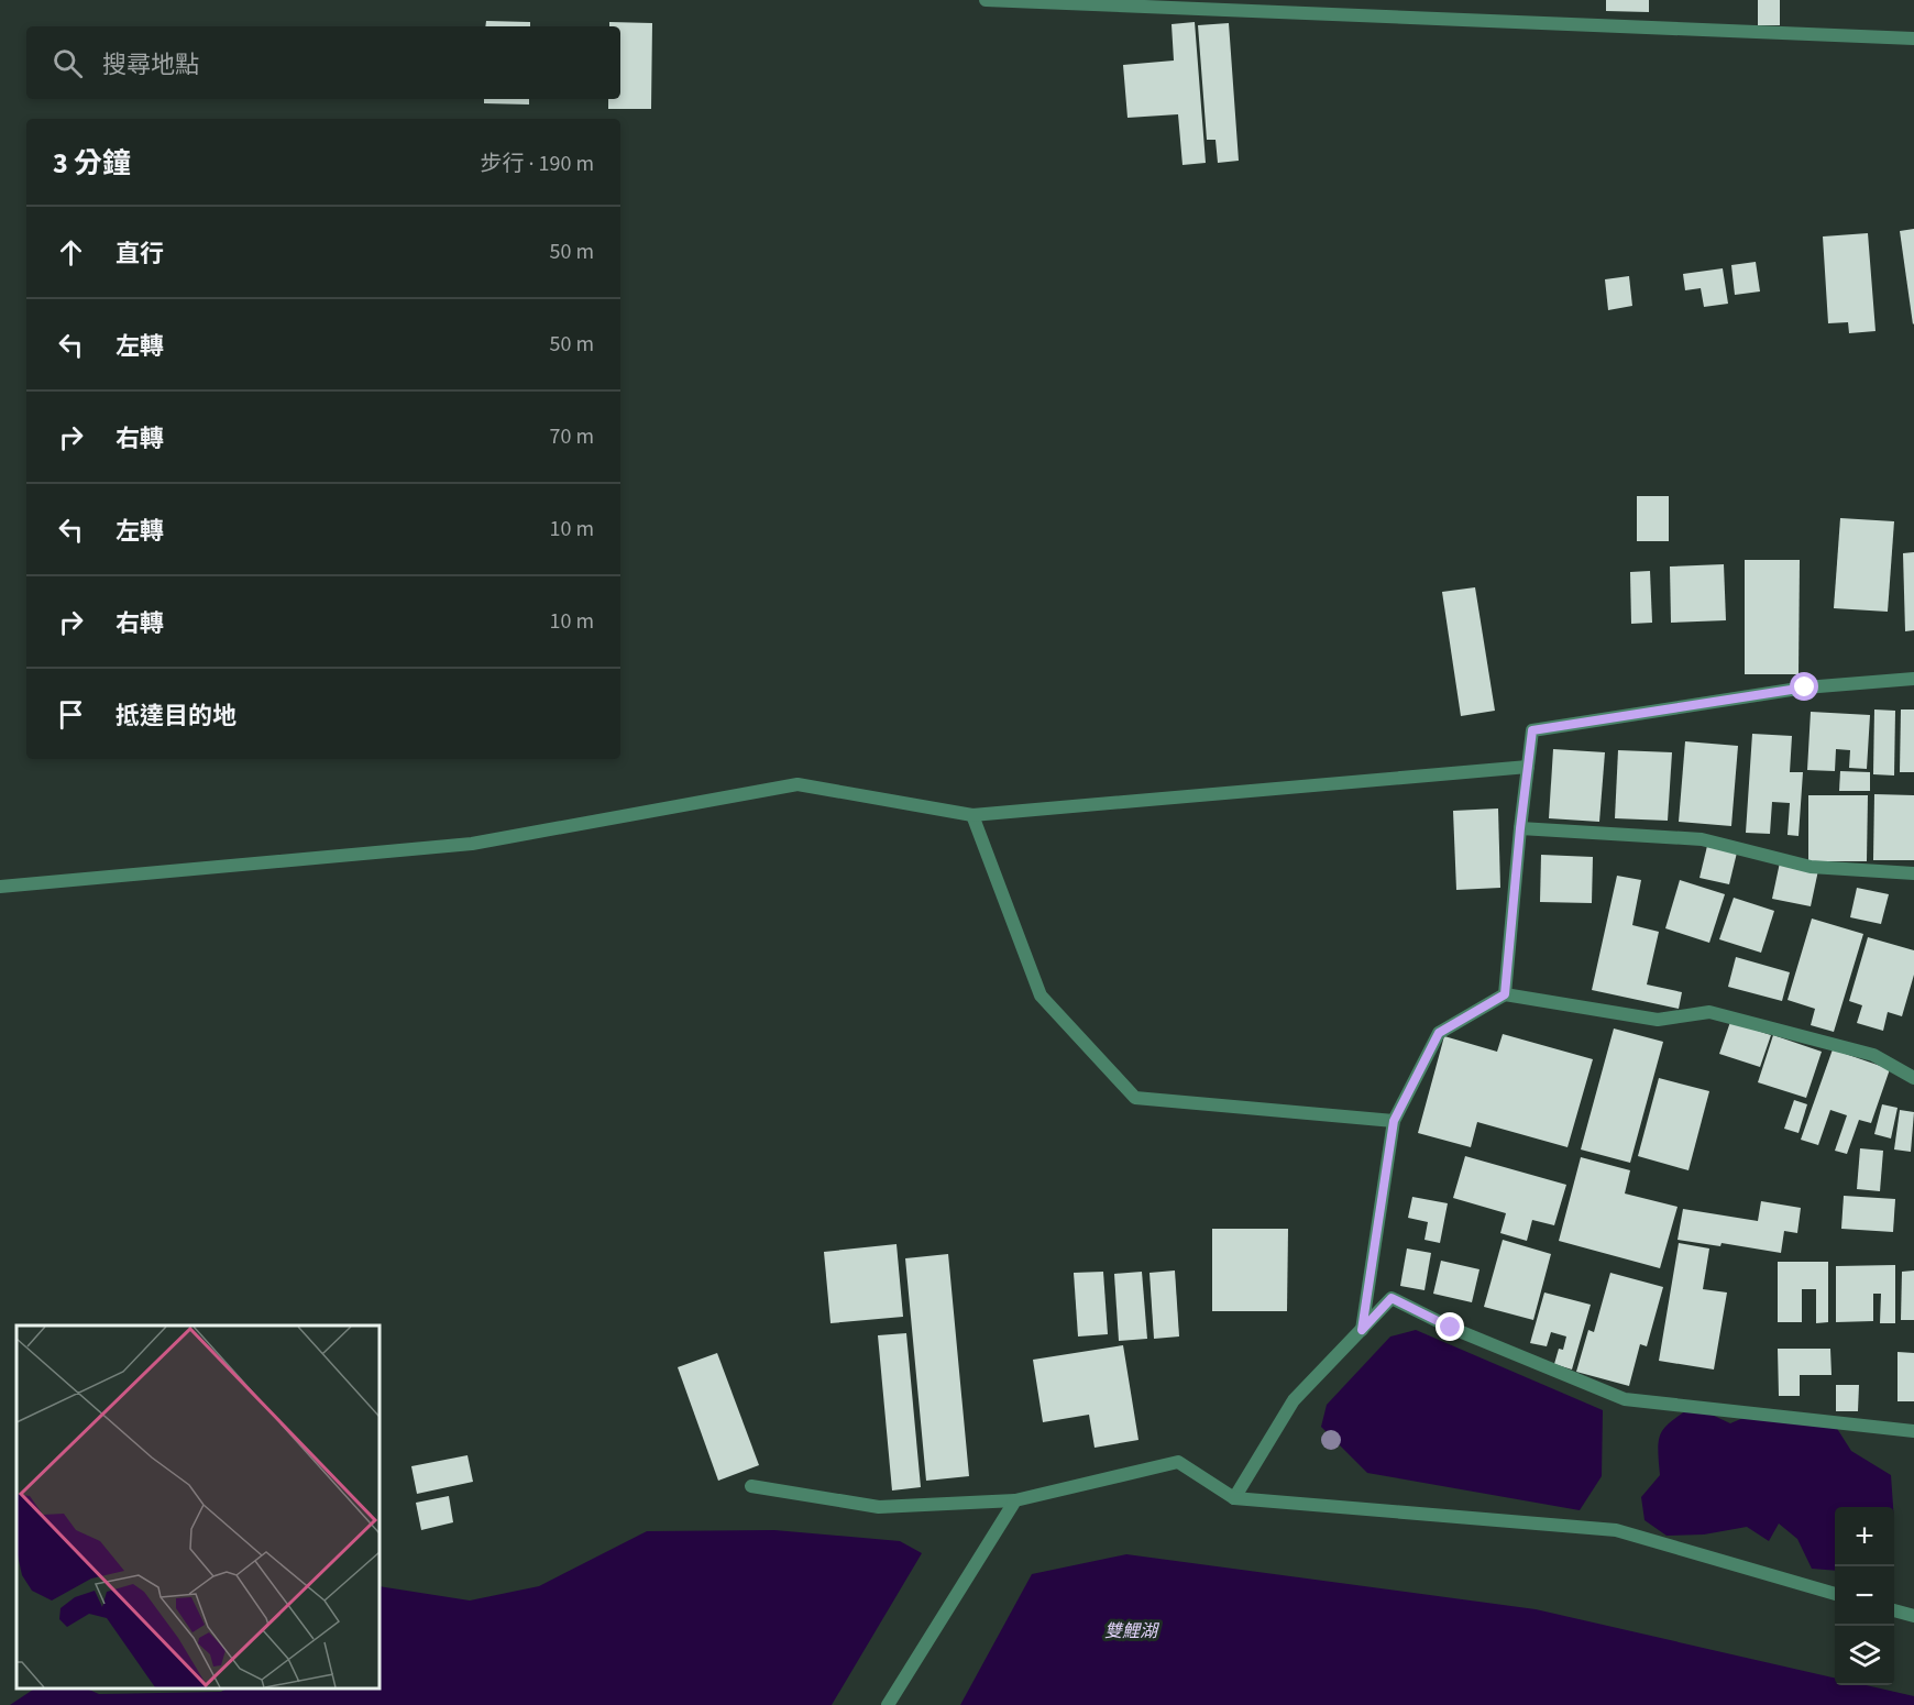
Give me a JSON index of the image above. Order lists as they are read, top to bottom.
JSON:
{
  "water": ["雙鯉湖"],
  "page": {
    "search": "搜尋地點",
    "heading": ["3 分鐘", "步行 · 190 m"],
    "list": [
      ["直行", "50 m"],
      ["左轉", "50 m"],
      ["右轉", "70 m"],
      ["左轉", "10 m"],
      ["右轉", "10 m"],
      "抵達目的地"
    ],
    "map_buttons": ["+", "−"]
  }
}
